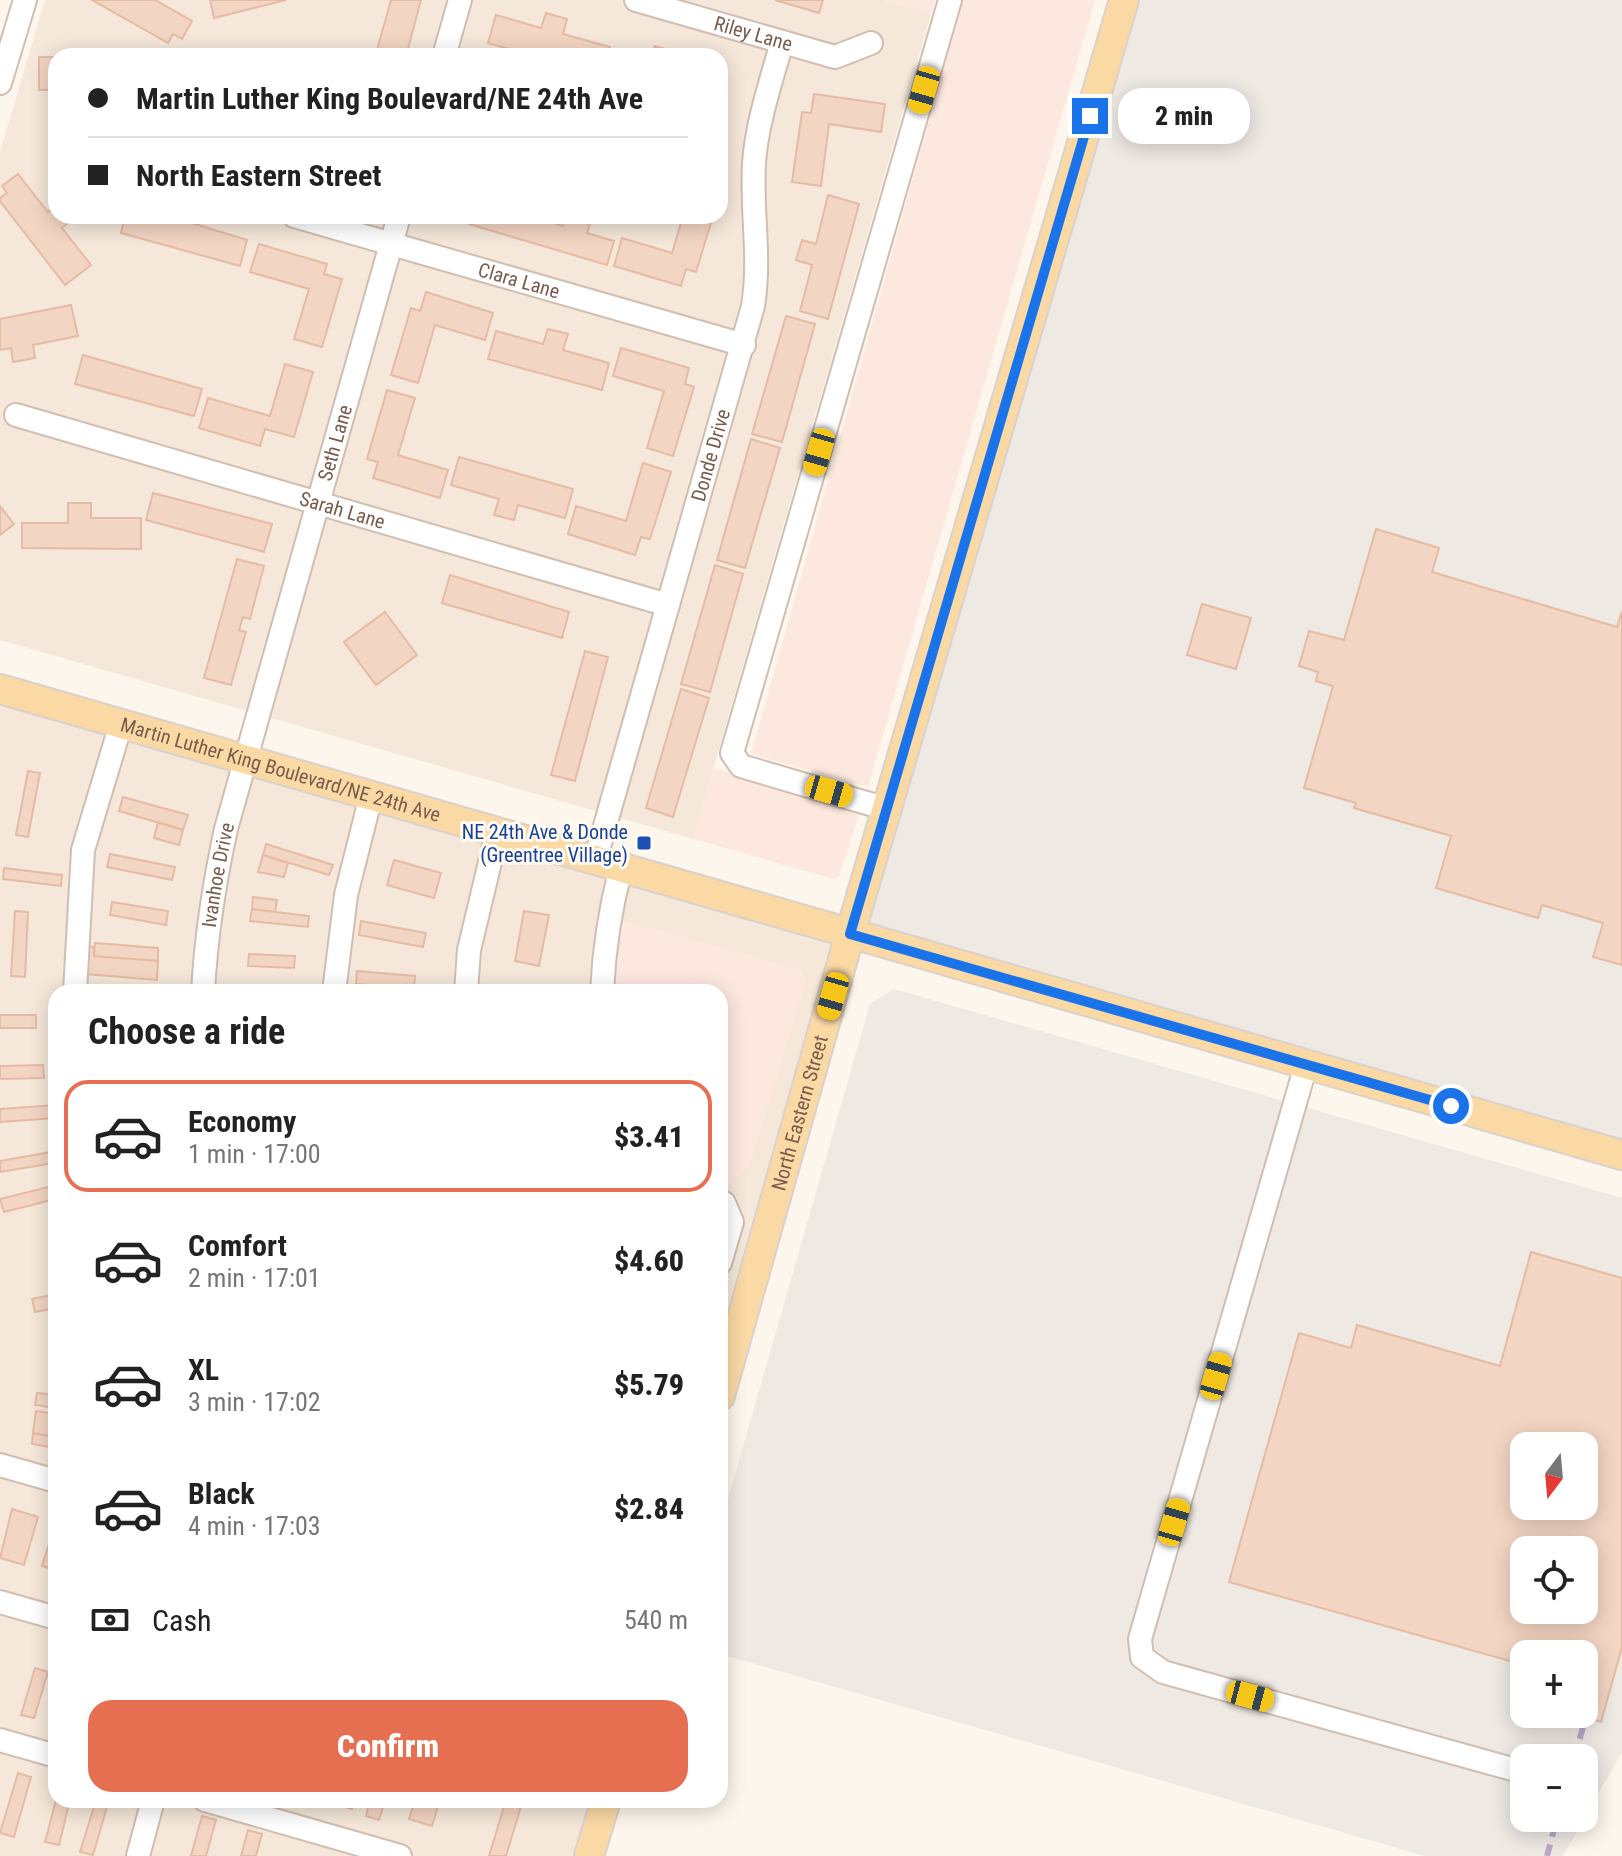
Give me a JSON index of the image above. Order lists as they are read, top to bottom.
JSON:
{
  "streets": {
    "main road": ["Martin Luther King Boulevard/NE 24th Ave", "North Eastern Street"],
    "street": [
      "Riley Lane",
      "Clara Lane",
      "Seth Lane",
      "Donde Drive",
      "Sarah Lane",
      "Ivanhoe Drive"
    ]
  },
  "crossings": [
    ["Riley Lane", "Donde Drive"],
    ["Clara Lane", "Seth Lane"],
    ["Clara Lane", "Donde Drive"],
    ["Seth Lane", "Sarah Lane"],
    ["Seth Lane", "Martin Luther King Boulevard/NE 24th Ave"],
    ["Seth Lane", "Ivanhoe Drive"],
    ["Donde Drive", "Sarah Lane"],
    ["Donde Drive", "Martin Luther King Boulevard/NE 24th Ave"],
    ["Martin Luther King Boulevard/NE 24th Ave", "Ivanhoe Drive"],
    ["Martin Luther King Boulevard/NE 24th Ave", "North Eastern Street"]
  ],
  "places": {
    "transit": ["NE 24th Ave & Donde (Greentree Village)"]
  },
  "north": "bottom",
  "page": {
    "banner": ["Martin Luther King Boulevard/NE 24th Ave", "North Eastern Street"],
    "bubble": "2 min",
    "heading": "Choose a ride",
    "list": [
      {
        "name": "Economy",
        "note": "1 min · 17:00",
        "value": "$3.41"
      },
      {
        "name": "Comfort",
        "note": "2 min · 17:01",
        "value": "$4.60"
      },
      {
        "name": "XL",
        "note": "3 min · 17:02",
        "value": "$5.79"
      },
      {
        "name": "Black",
        "note": "4 min · 17:03",
        "value": "$2.84"
      }
    ],
    "map_buttons": ["+", "−"],
    "pay": ["Cash", "540 m"],
    "buttons": "Confirm"
  }
}
